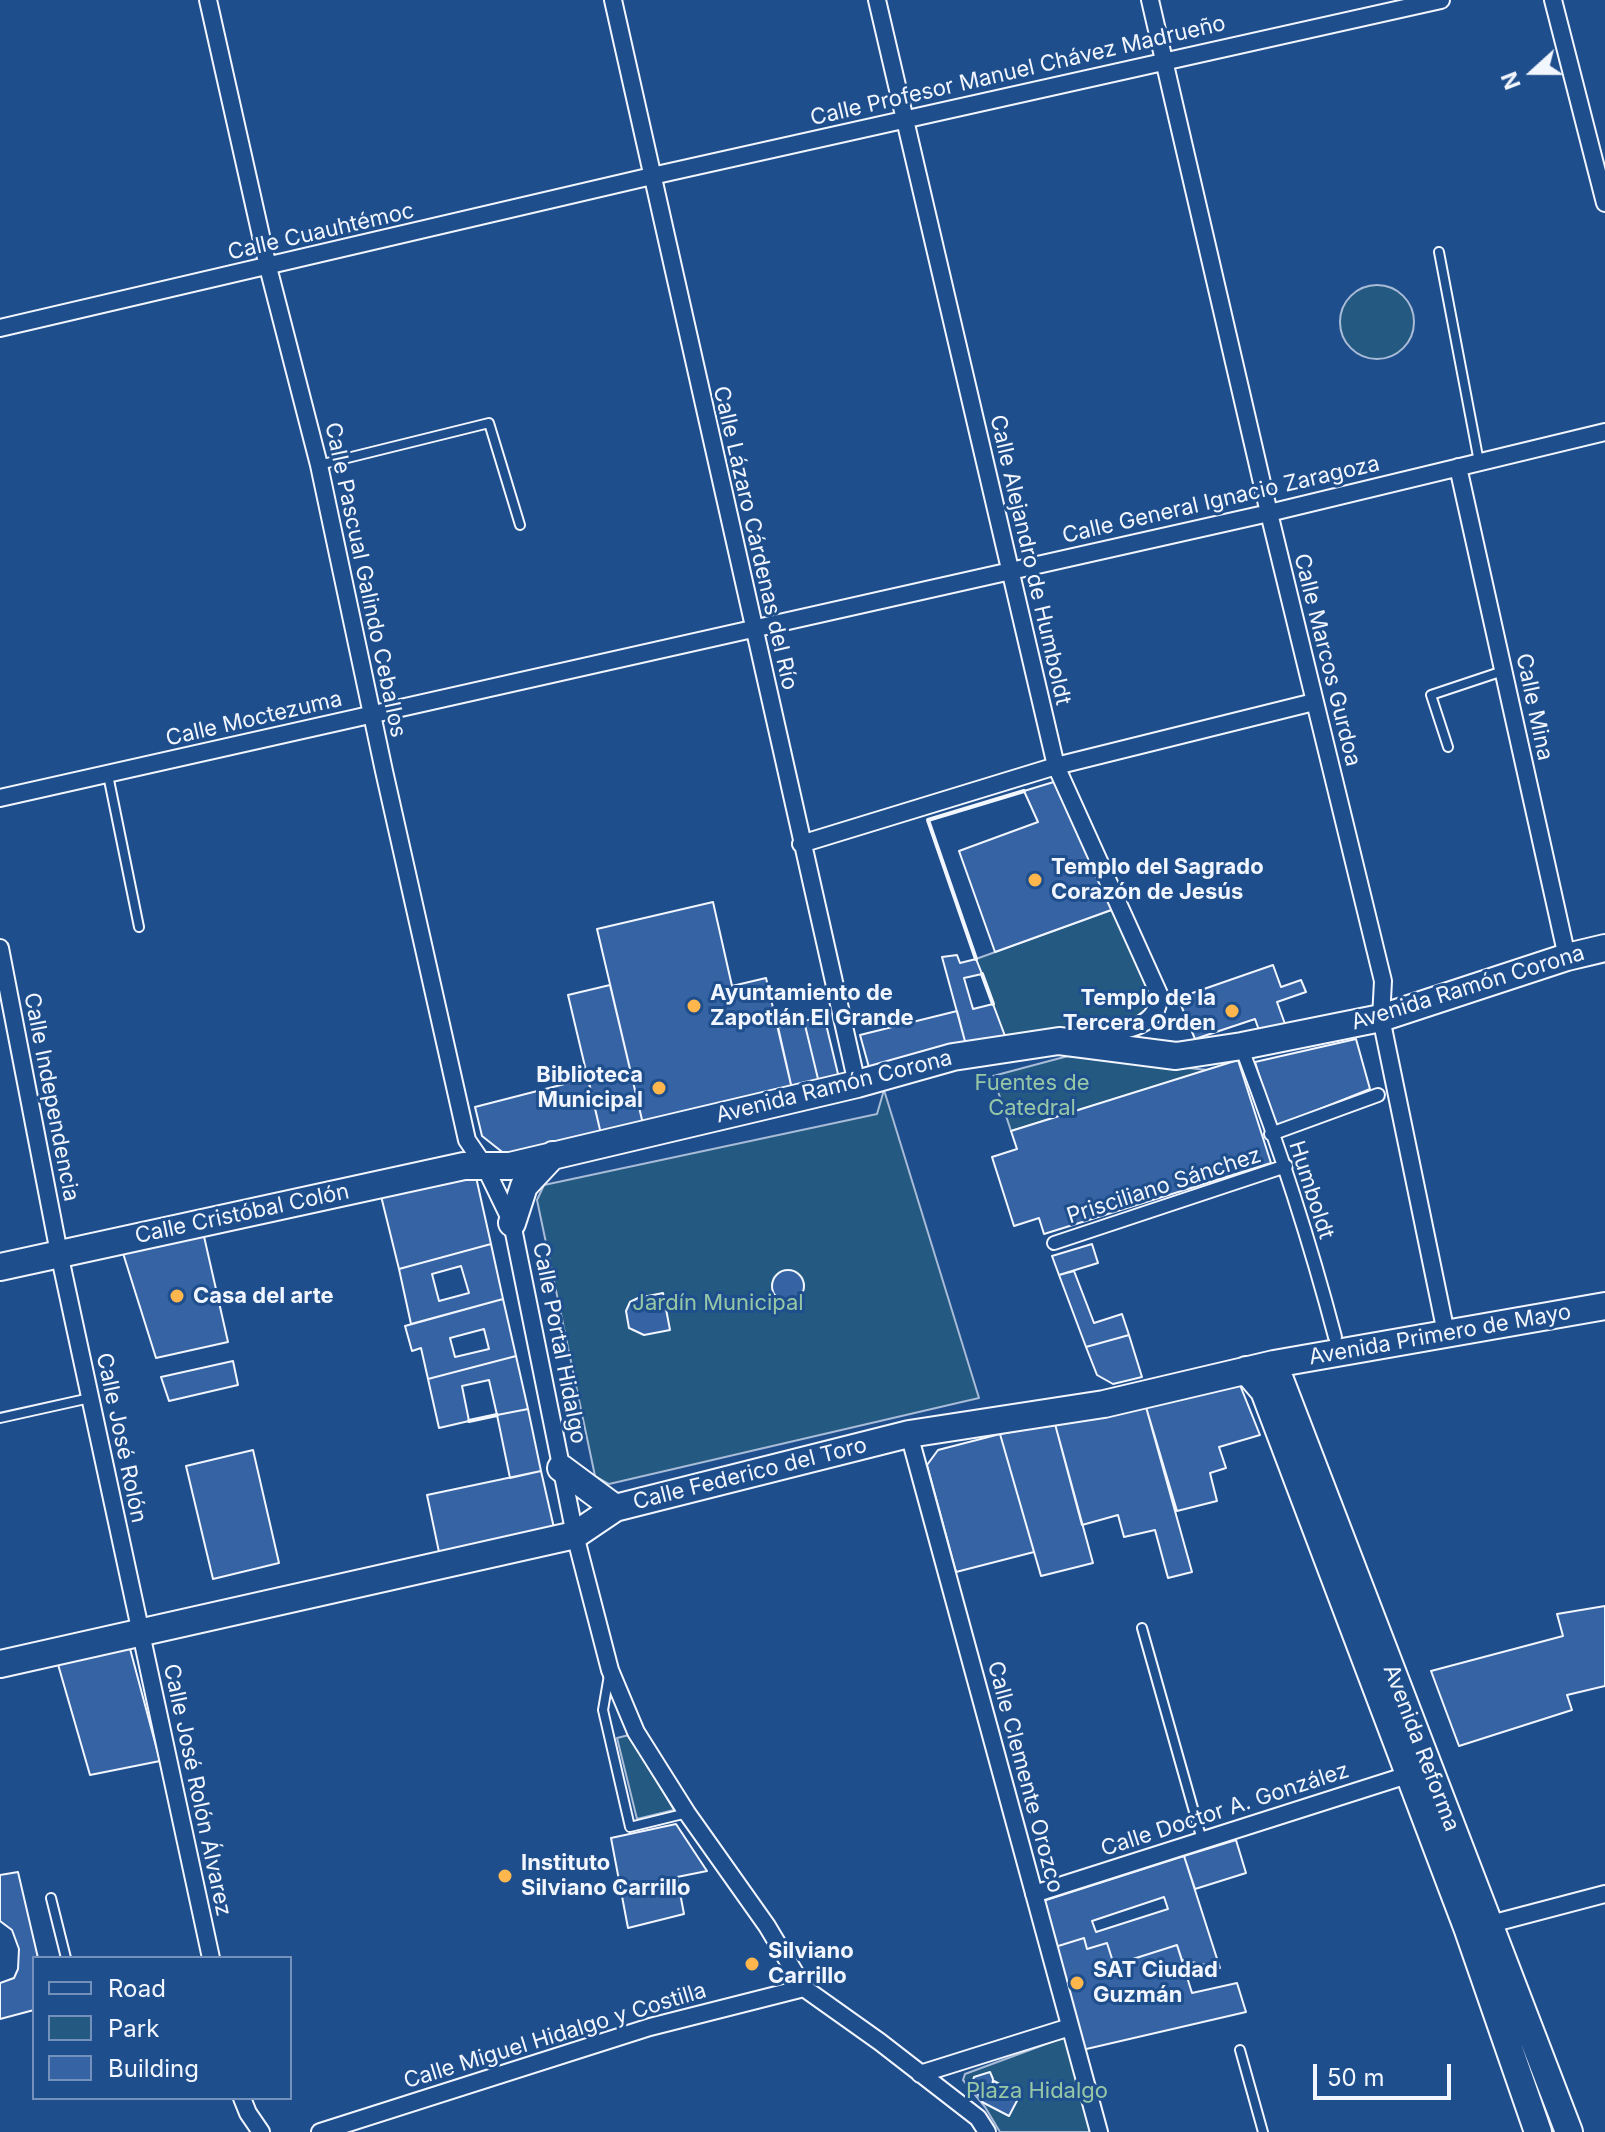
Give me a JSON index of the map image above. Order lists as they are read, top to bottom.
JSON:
{
  "streets": {
    "main road": [
      "Avenida Ramón Corona",
      "Calle Cristóbal Colón",
      "Avenida Primero de Mayo",
      "Calle Federico del Toro",
      "Avenida Reforma"
    ],
    "street": [
      "Calle Profesor Manuel Chávez Madrueño",
      "Calle Cuauhtémoc",
      "Calle General Ignacio Zaragoza",
      "Calle Lázaro Cárdenas del Río",
      "Calle Alejandro de Humboldt",
      "Calle Pascual Galindo Ceballos",
      "Calle Marcos Gurdoa",
      "Calle Mina",
      "Calle Moctezuma",
      "Calle Independencia",
      "Prisciliano Sánchez",
      "Humboldt",
      "Calle Portal Hidalgo",
      "Calle José Rolón",
      "Calle Clemente Orozco",
      "Calle José Rolón Álvarez",
      "Calle Doctor A. González",
      "Calle Miguel Hidalgo y Costilla"
    ]
  },
  "crossings": [
    ["Calle Profesor Manuel Chávez Madrueño", "Calle Cuauhtémoc"],
    ["Calle Profesor Manuel Chávez Madrueño", "Calle Lázaro Cárdenas del Río"],
    ["Calle Profesor Manuel Chávez Madrueño", "Calle Alejandro de Humboldt"],
    ["Calle Profesor Manuel Chávez Madrueño", "Calle Marcos Gurdoa"],
    ["Calle Cuauhtémoc", "Calle Lázaro Cárdenas del Río"],
    ["Calle Cuauhtémoc", "Calle Pascual Galindo Ceballos"],
    ["Calle General Ignacio Zaragoza", "Calle Lázaro Cárdenas del Río"],
    ["Calle General Ignacio Zaragoza", "Calle Alejandro de Humboldt"],
    ["Calle General Ignacio Zaragoza", "Calle Marcos Gurdoa"],
    ["Calle General Ignacio Zaragoza", "Calle Mina"],
    ["Calle General Ignacio Zaragoza", "Calle Moctezuma"],
    ["Calle Lázaro Cárdenas del Río", "Calle Moctezuma"],
    ["Calle Lázaro Cárdenas del Río", "Avenida Ramón Corona"],
    ["Calle Alejandro de Humboldt", "Avenida Ramón Corona"],
    ["Calle Pascual Galindo Ceballos", "Calle Moctezuma"],
    ["Calle Pascual Galindo Ceballos", "Avenida Ramón Corona"],
    ["Calle Pascual Galindo Ceballos", "Calle Cristóbal Colón"],
    ["Calle Pascual Galindo Ceballos", "Calle Portal Hidalgo"],
    ["Calle Marcos Gurdoa", "Avenida Ramón Corona"],
    ["Calle Marcos Gurdoa", "Avenida Primero de Mayo"],
    ["Calle Mina", "Avenida Ramón Corona"],
    ["Avenida Ramón Corona", "Calle Cristóbal Colón"],
    ["Avenida Ramón Corona", "Calle Portal Hidalgo"],
    ["Calle Independencia", "Calle Cristóbal Colón"],
    ["Calle Independencia", "Calle José Rolón"],
    ["Prisciliano Sánchez", "Humboldt"],
    ["Calle Cristóbal Colón", "Calle Portal Hidalgo"],
    ["Calle Cristóbal Colón", "Calle José Rolón"],
    ["Avenida Primero de Mayo", "Calle Federico del Toro"],
    ["Avenida Primero de Mayo", "Avenida Reforma"],
    ["Calle Portal Hidalgo", "Calle Federico del Toro"],
    ["Calle Portal Hidalgo", "Calle Miguel Hidalgo y Costilla"],
    ["Calle José Rolón", "Calle Federico del Toro"],
    ["Calle José Rolón", "Calle José Rolón Álvarez"],
    ["Calle Federico del Toro", "Avenida Reforma"],
    ["Calle Federico del Toro", "Calle Clemente Orozco"],
    ["Calle Federico del Toro", "Calle José Rolón Álvarez"],
    ["Avenida Reforma", "Calle Doctor A. González"],
    ["Calle Clemente Orozco", "Calle Doctor A. González"]
  ],
  "parks": ["Fuentes de Catedral", "Jardín Municipal", "Plaza Hidalgo"],
  "places": [
    "Templo del Sagrado Corazón de Jesús",
    "Ayuntamiento de Zapotlán El Grande",
    "Templo de la Tercera Orden",
    "Biblioteca Municipal",
    "Casa del arte",
    "Instituto Silviano Carrillo",
    "Silviano Carrillo",
    "SAT Ciudad Guzmán"
  ],
  "legend": ["Road", "Park", "Building"],
  "scale_bar": "50 m",
  "north": "left"
}
